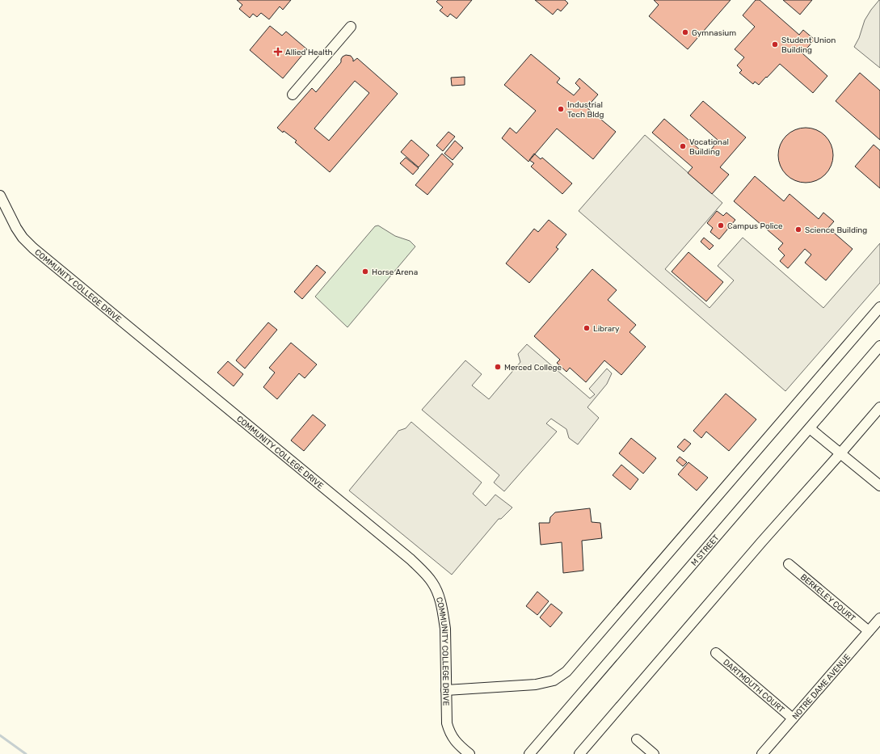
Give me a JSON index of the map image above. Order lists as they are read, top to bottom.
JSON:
{
  "streets": {
    "street": [
      "COMMUNITY COLLEGE DRIVE",
      "M STREET",
      "BERKELEY COURT",
      "DARTMOUTH COURT",
      "NOTRE DAME AVENUE"
    ]
  },
  "crossings": [
    ["BERKELEY COURT", "NOTRE DAME AVENUE"],
    ["DARTMOUTH COURT", "NOTRE DAME AVENUE"]
  ],
  "places": {
    "other": [
      "Gymnasium",
      "Student Union Building",
      "Industrial Tech Bldg",
      "Vocational Building",
      "Campus Police",
      "Science Building",
      "Horse Arena",
      "Library",
      "Merced College"
    ],
    "health": ["Allied Health"]
  }
}
